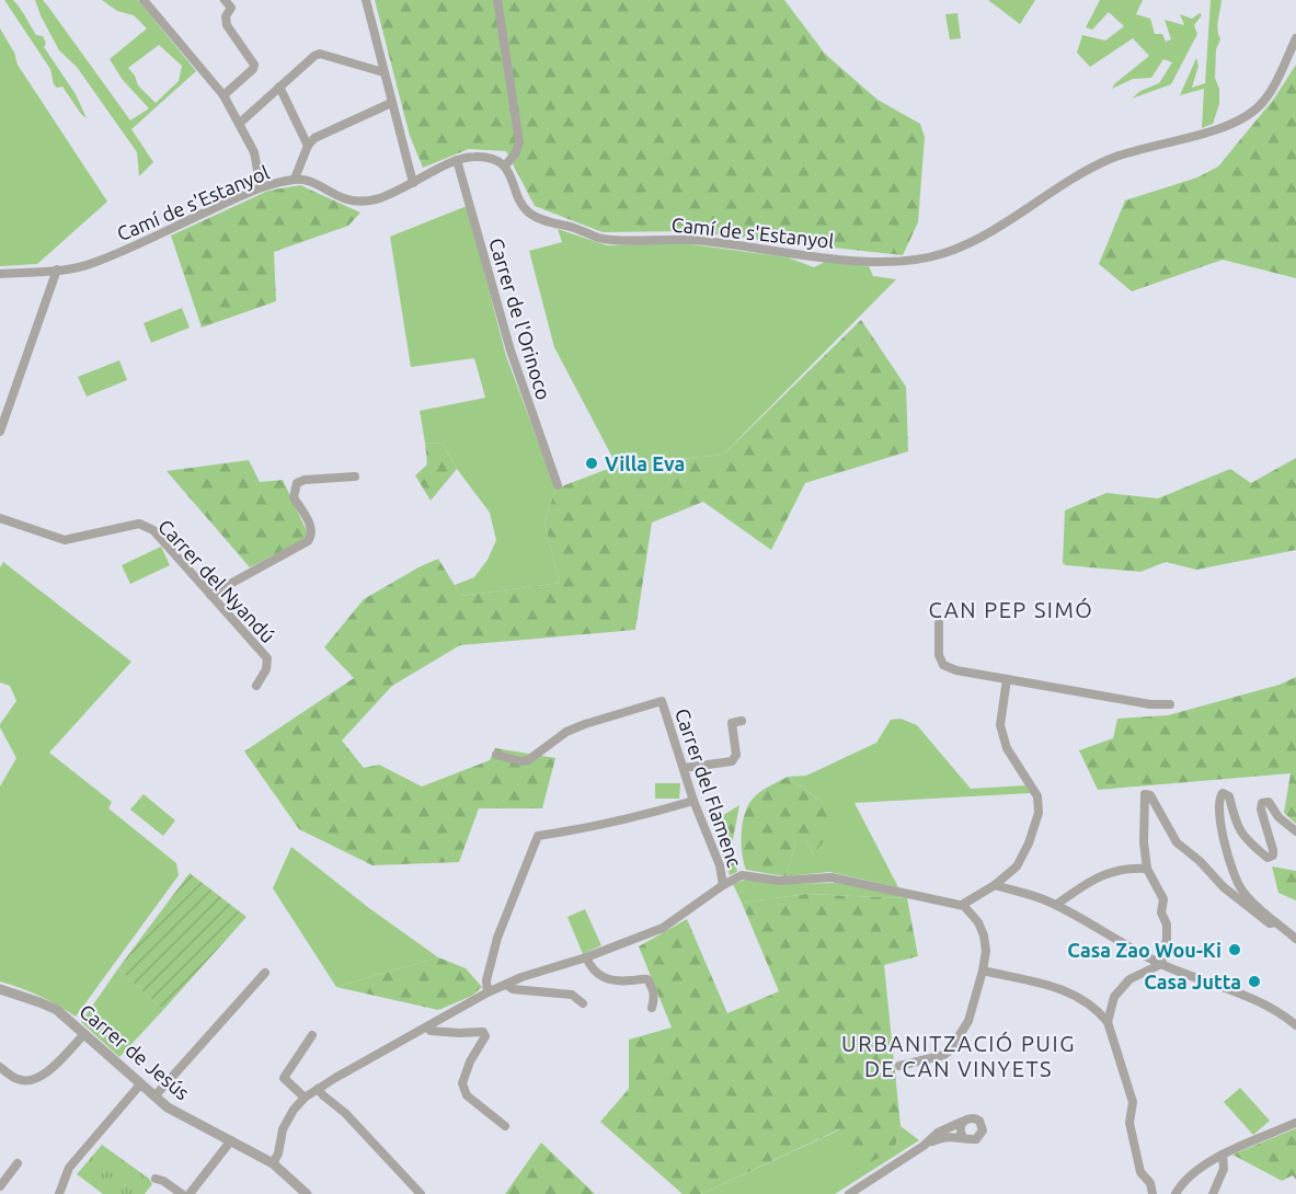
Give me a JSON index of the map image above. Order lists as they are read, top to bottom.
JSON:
{
  "streets": {
    "street": [
      "Camí de s'Estanyol",
      "Carrer de l'Orinoco",
      "Carrer del Nyandú",
      "Carrer del Flamenc",
      "Carrer de Jesús"
    ]
  },
  "crossings": [
    ["Camí de s'Estanyol", "Carrer de l'Orinoco"]
  ],
  "districts": ["CAN PEP SIMÓ", "URBANITZACIÓ PUIG DE CAN VINYETS"],
  "places": ["Villa Eva", "Casa Zao Wou-Ki", "Casa Jutta"]
}
